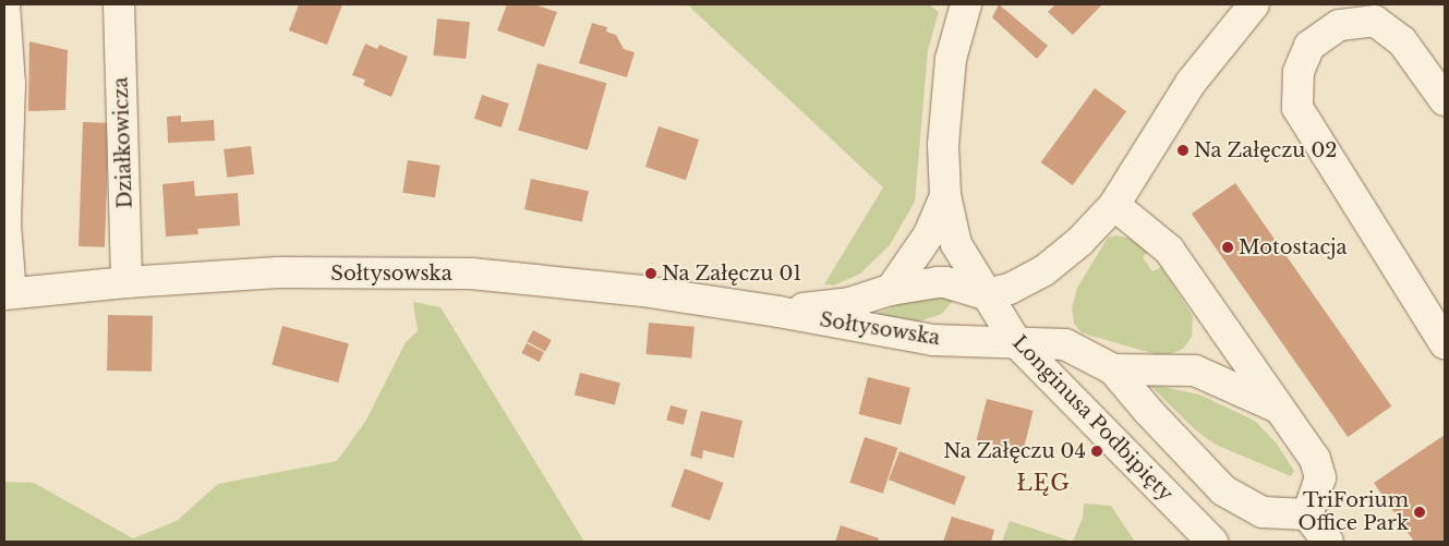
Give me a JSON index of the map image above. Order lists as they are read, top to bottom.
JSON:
{
  "streets": {
    "street": ["Działkowicza", "Sołtysowska", "Longinusa Podbipięty"]
  },
  "crossings": [
    ["Działkowicza", "Sołtysowska"],
    ["Sołtysowska", "Longinusa Podbipięty"]
  ],
  "districts": ["ŁĘG"],
  "places": [
    "Na Załęczu 02",
    "Motostacja",
    "Na Załęczu 01",
    "Na Załęczu 04",
    "TriForium Office Park"
  ]
}
